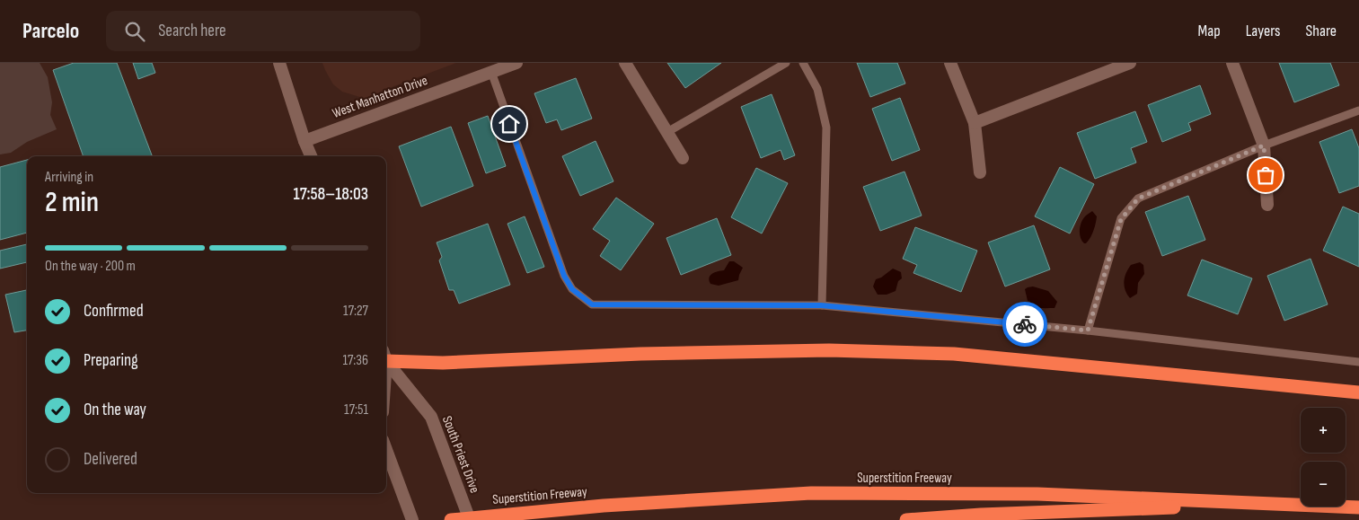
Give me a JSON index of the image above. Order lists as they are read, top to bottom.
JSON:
{
  "streets": {
    "highway": ["Superstition Freeway"],
    "street": ["West Manhatton Drive", "South Priest Drive"]
  },
  "page": {
    "header": "Parcelo",
    "search": "Search here",
    "nav": ["Map", "Layers", "Share"],
    "heading": ["2 min", "Arriving in", "17:58–18:03"],
    "bar": "On the way · 200 m",
    "list": [
      ["Confirmed", "17:27"],
      ["Preparing", "17:36"],
      ["On the way", "17:51"],
      "Delivered"
    ],
    "map_buttons": ["+", "−"]
  }
}
